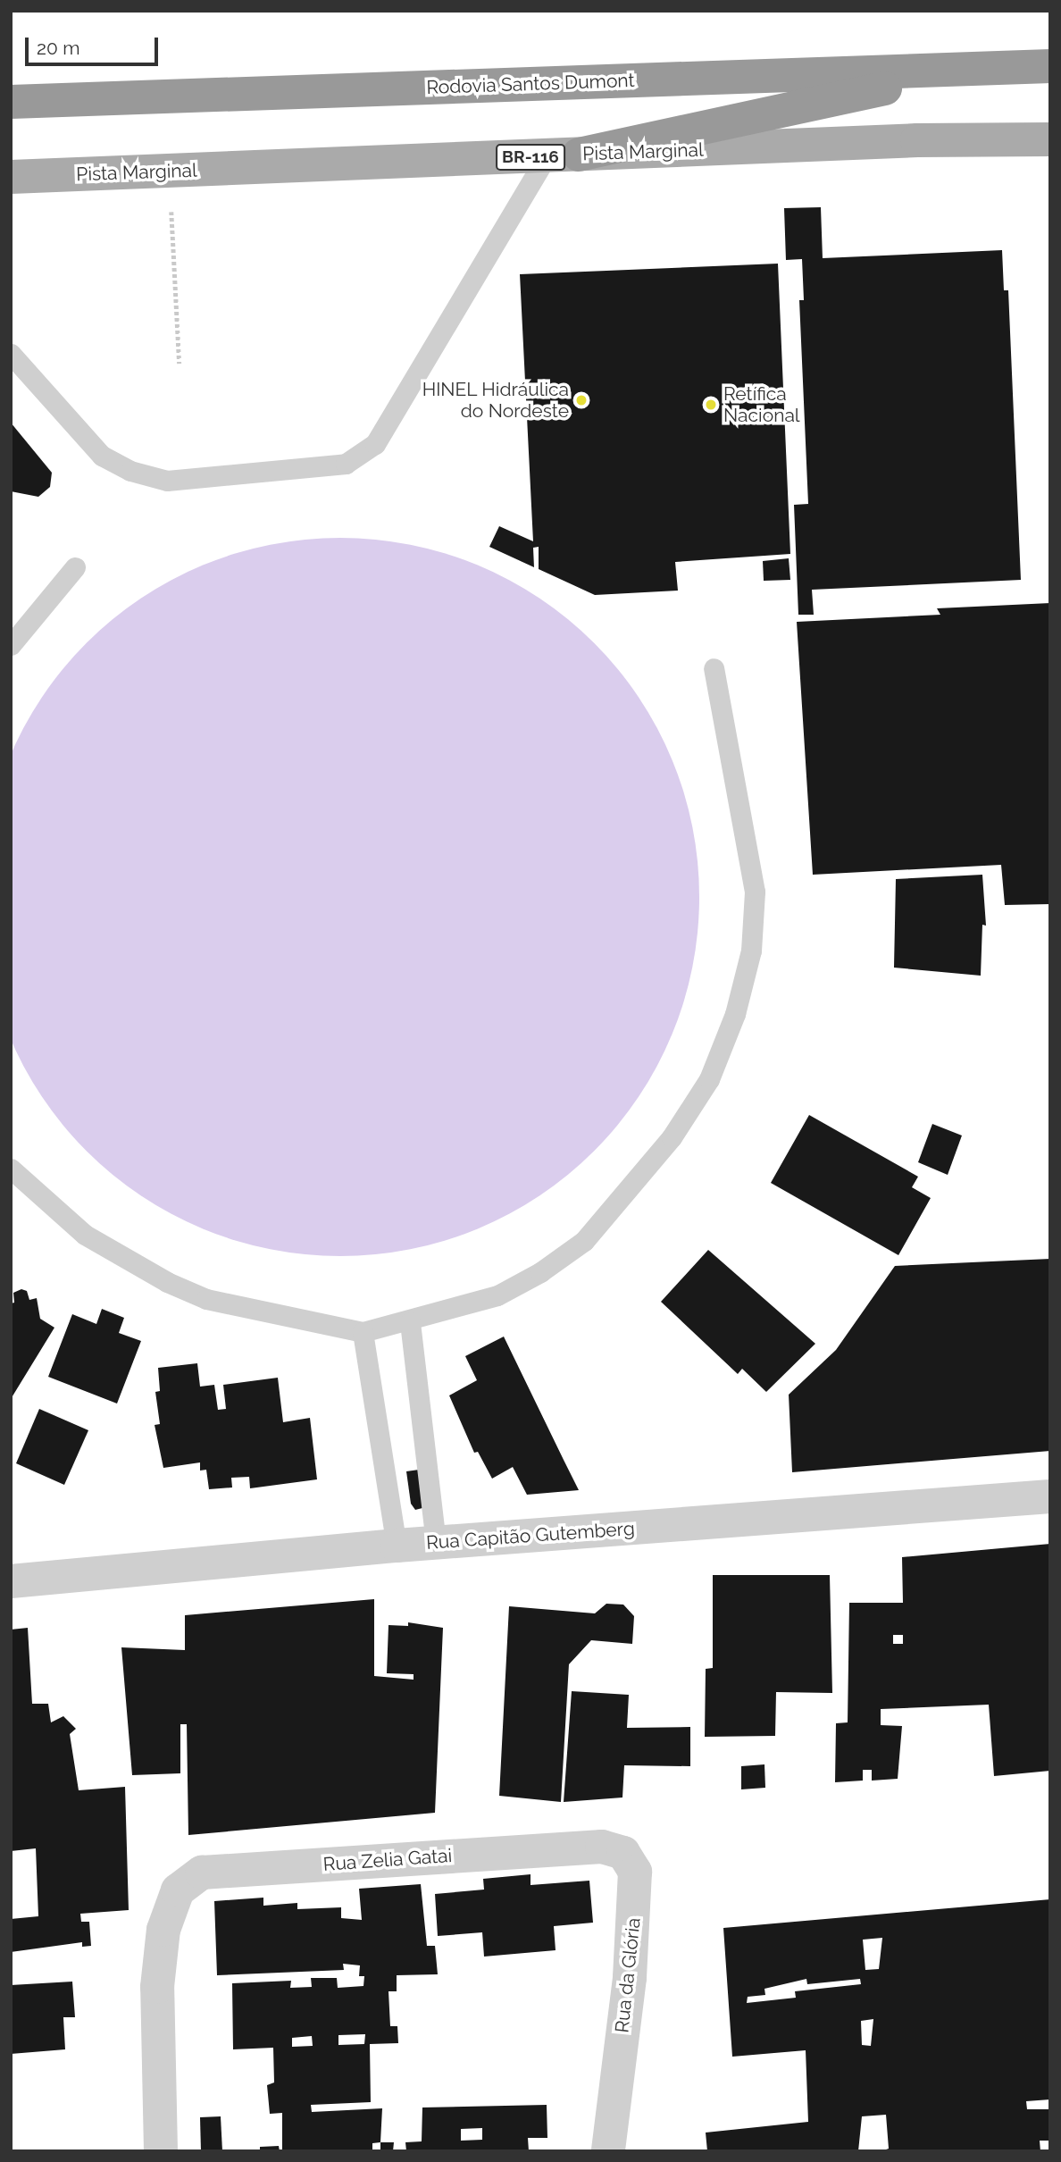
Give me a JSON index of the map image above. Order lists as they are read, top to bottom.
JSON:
{
  "streets": {
    "highway": ["Rodovia Santos Dumont"],
    "main road": ["Pista Marginal", "BR-116"],
    "street": ["Rua Capitão Gutemberg", "Rua Zelia Gatai", "Rua da Glória"]
  },
  "crossings": [
    ["Rua Zelia Gatai", "Rua da Glória"]
  ],
  "places": ["HINEL Hidráulica do Nordeste", "Retífica Nacional"],
  "scale_bar": "20 m"
}
